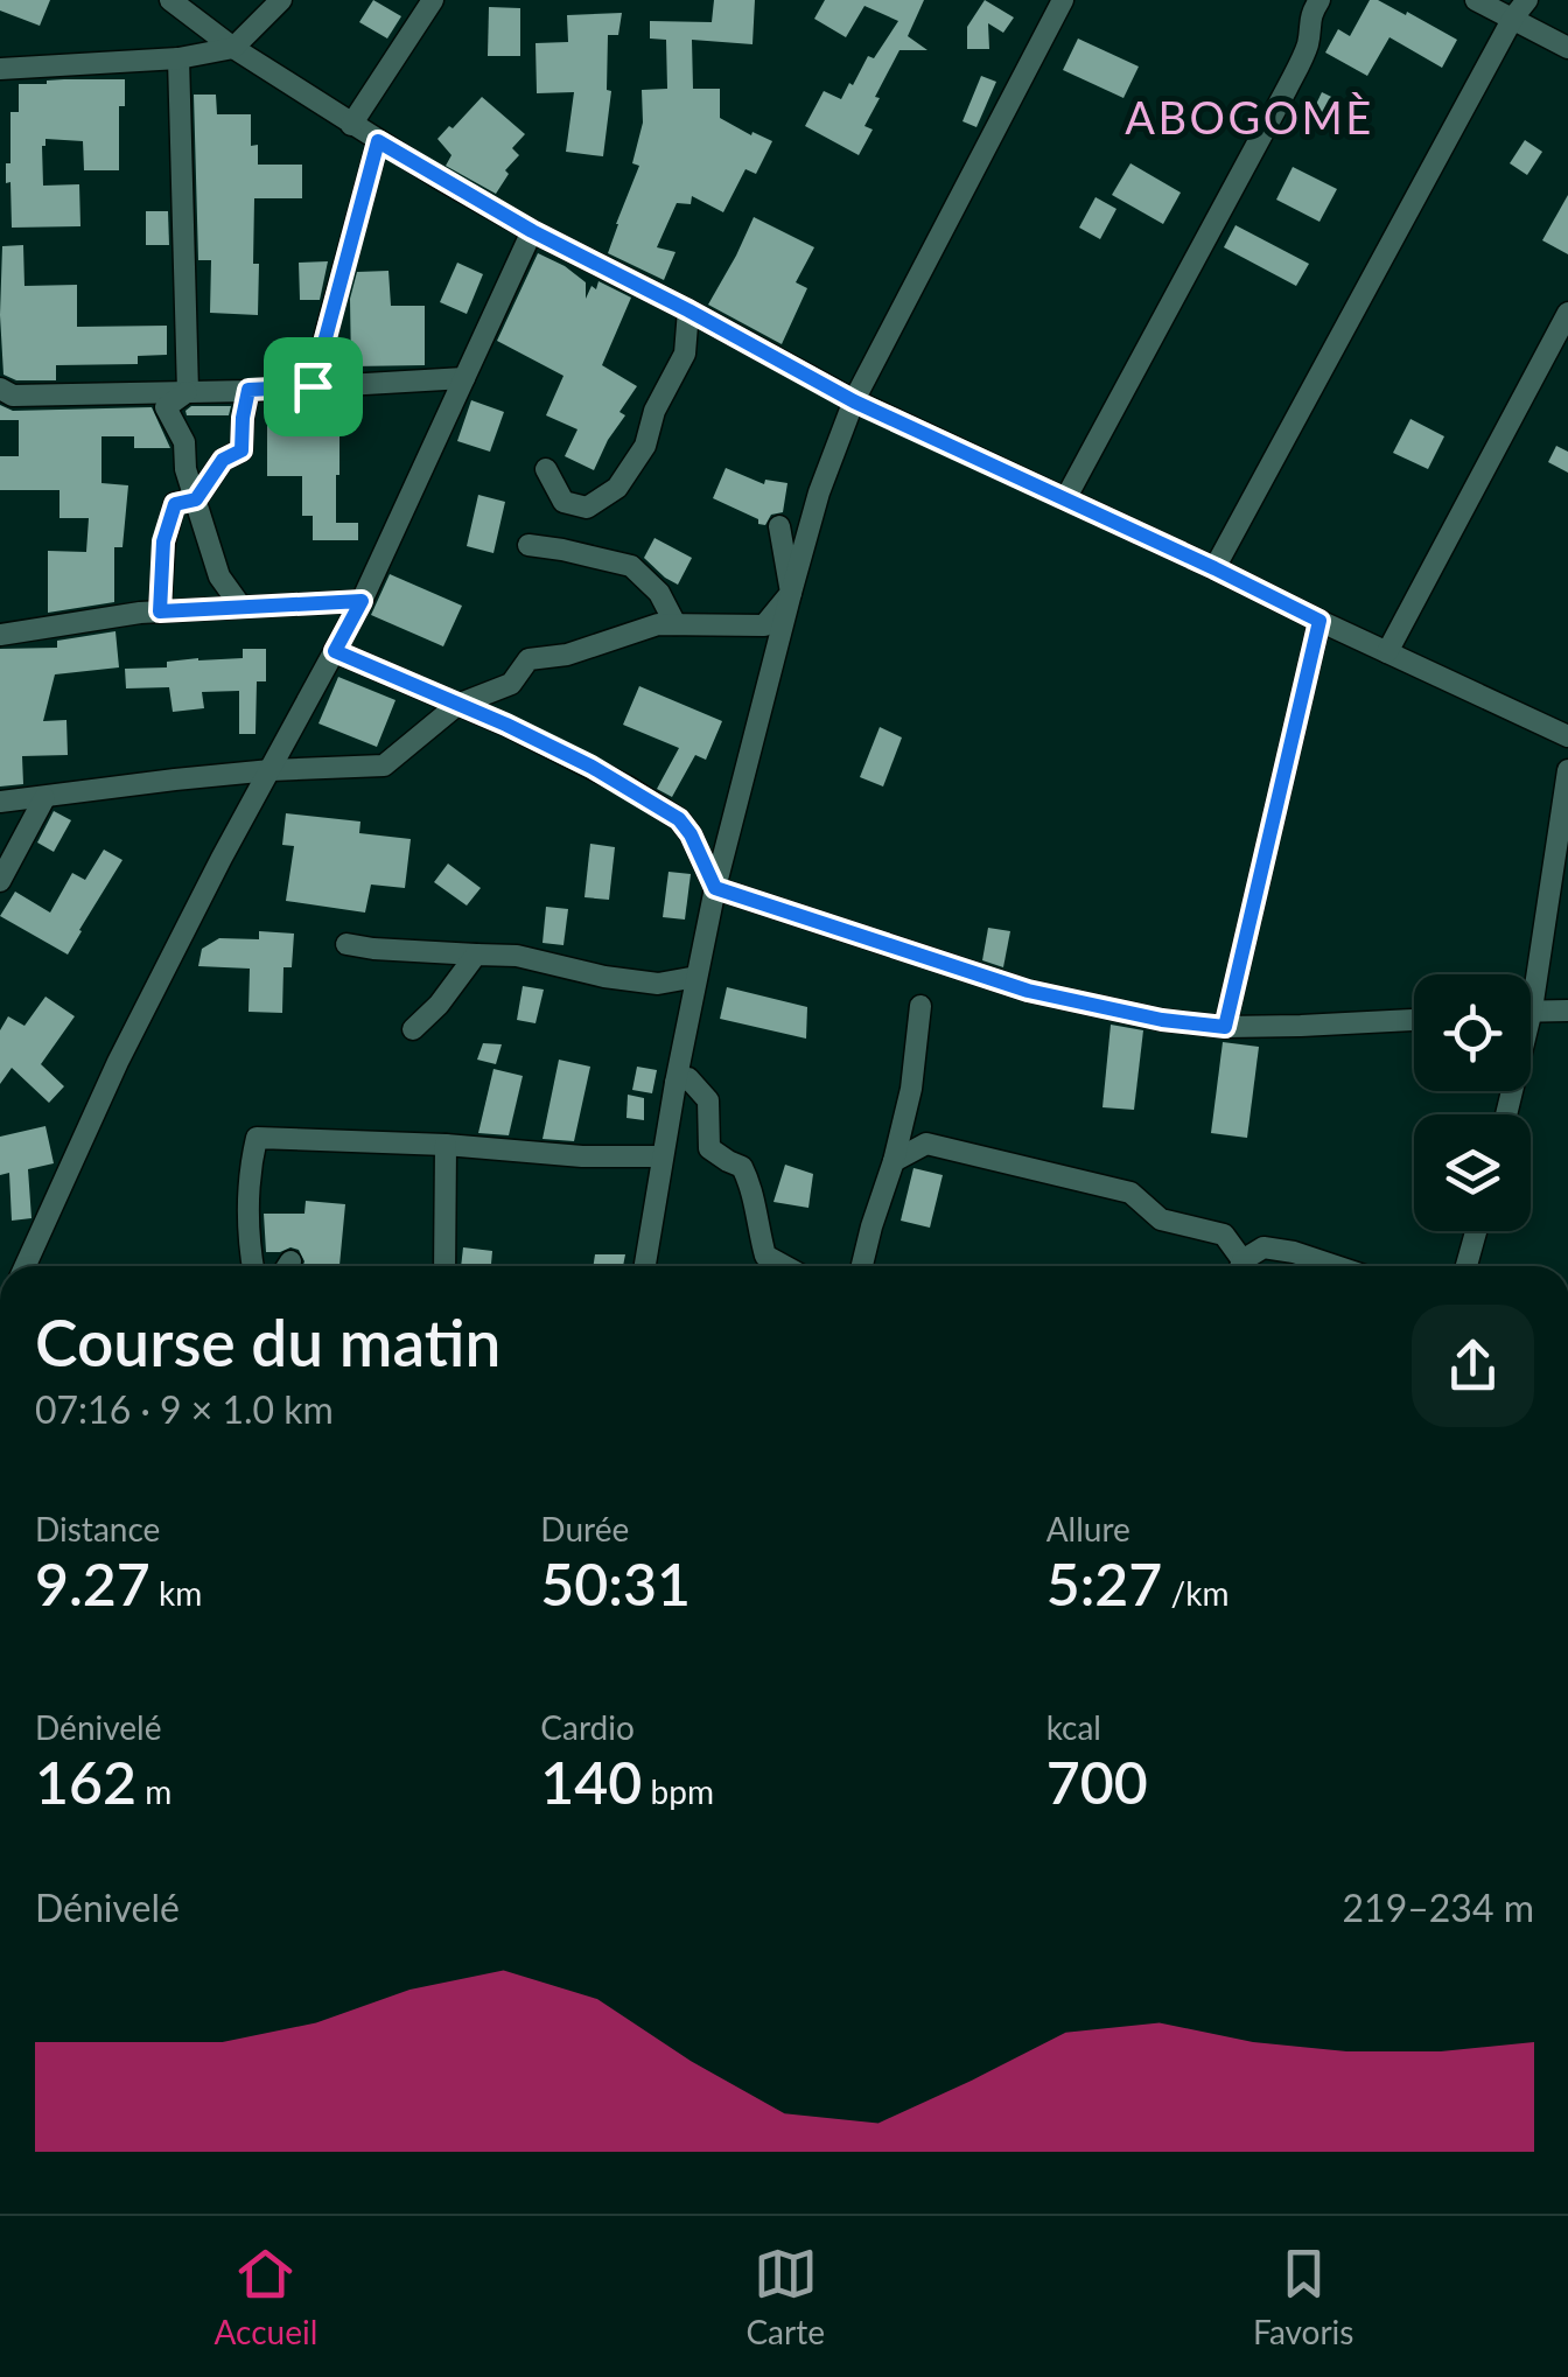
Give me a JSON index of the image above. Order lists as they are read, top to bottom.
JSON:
{
  "districts": ["ABOGOMÈ"],
  "page": {
    "heading": ["Course du matin", "07:16 · 9 × 1.0 km"],
    "stats": [
      ["Distance", "9.27 km"],
      ["Durée", "50:31"],
      ["Allure", "5:27 /km"],
      ["Dénivelé", "162 m"],
      ["Cardio", "140 bpm"],
      ["kcal", "700"]
    ],
    "chart": ["Dénivelé", "219–234 m"],
    "tabs": ["Accueil", "Carte", "Favoris"]
  }
}
